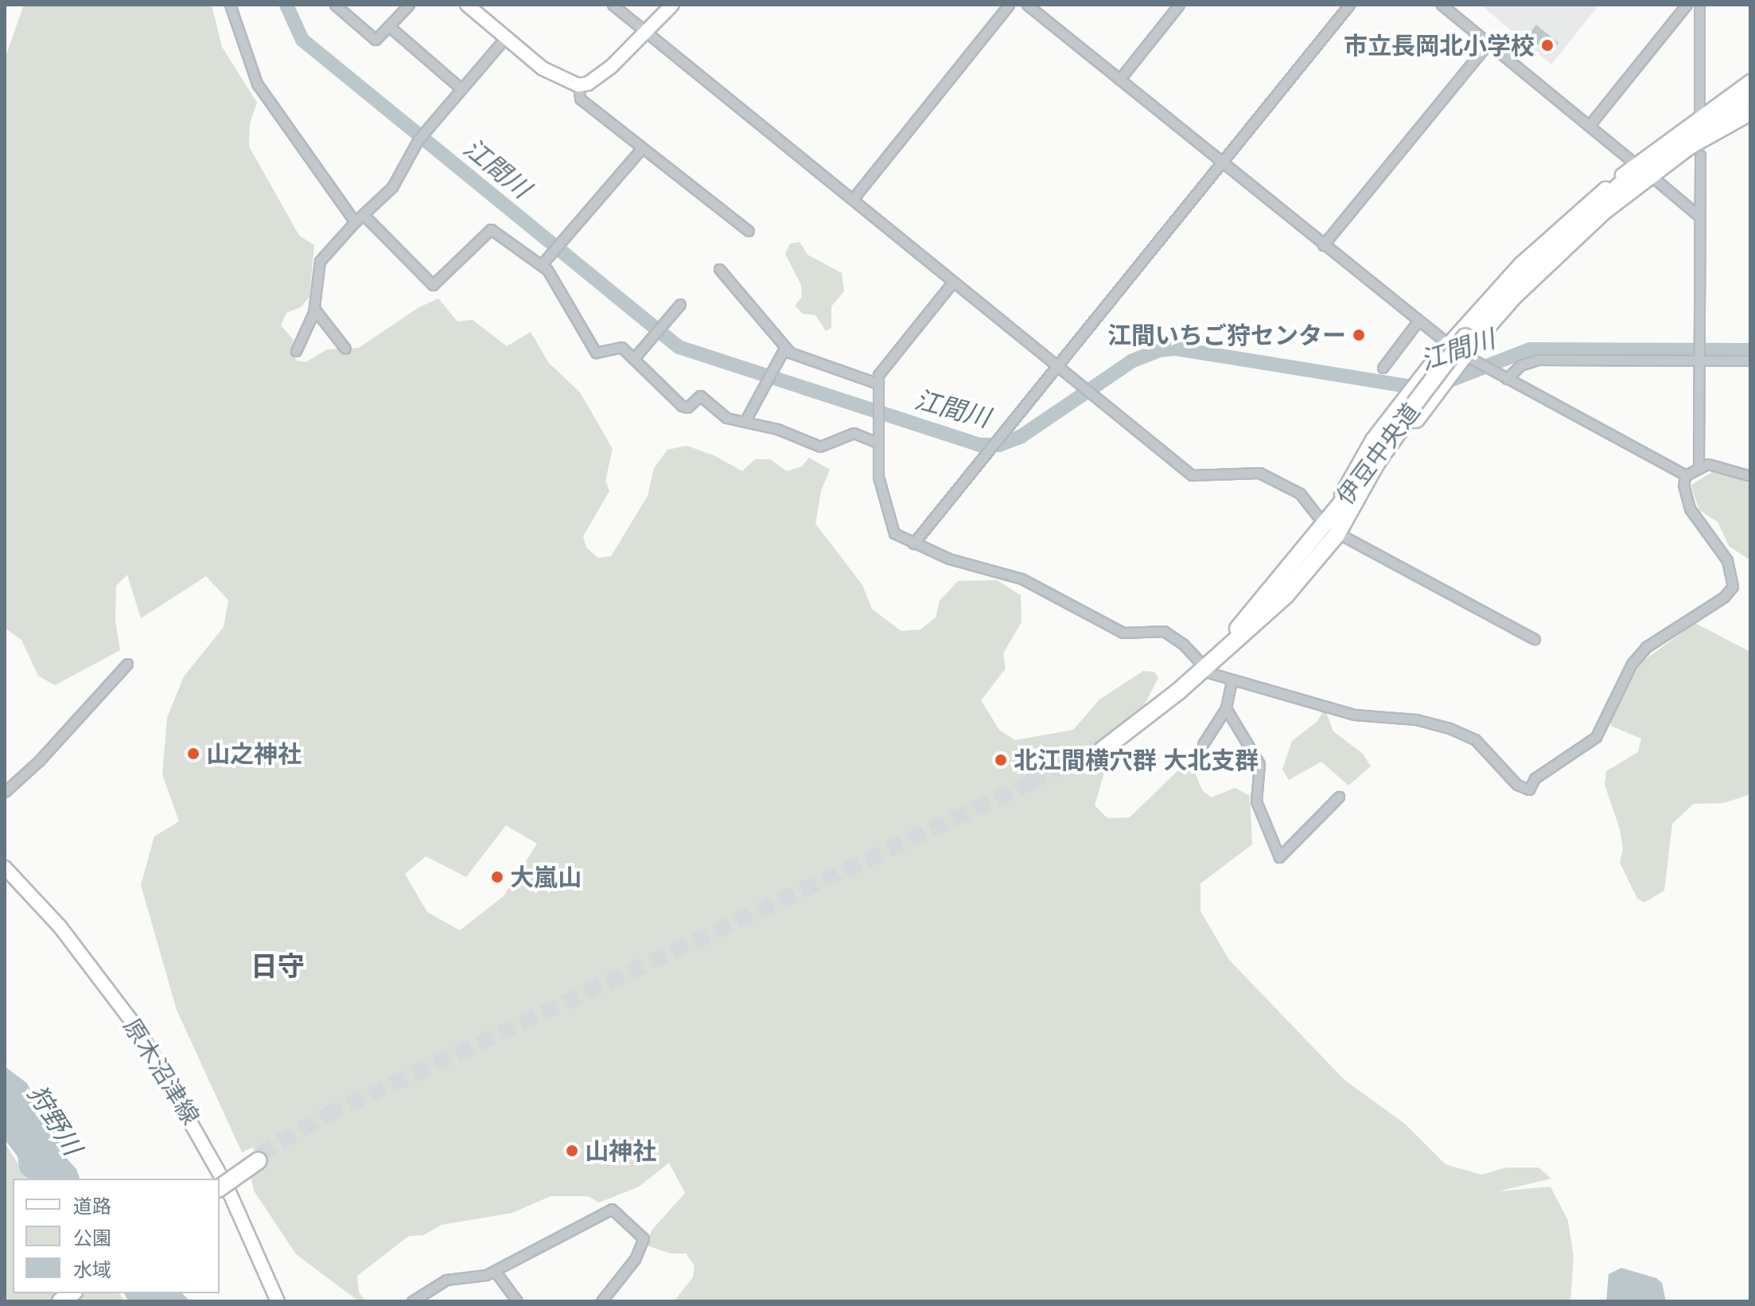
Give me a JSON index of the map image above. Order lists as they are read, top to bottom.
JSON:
{
  "streets": {
    "highway": ["伊豆中央道"],
    "main road": ["原木沼津線"]
  },
  "districts": ["日守"],
  "water": ["江間川", "狩野川"],
  "places": [
    "市立長岡北小学校",
    "江間いちご狩センター",
    "山之神社",
    "北江間横穴群 大北支群",
    "大嵐山",
    "山神社"
  ],
  "legend": ["道路", "公園", "水域"]
}
